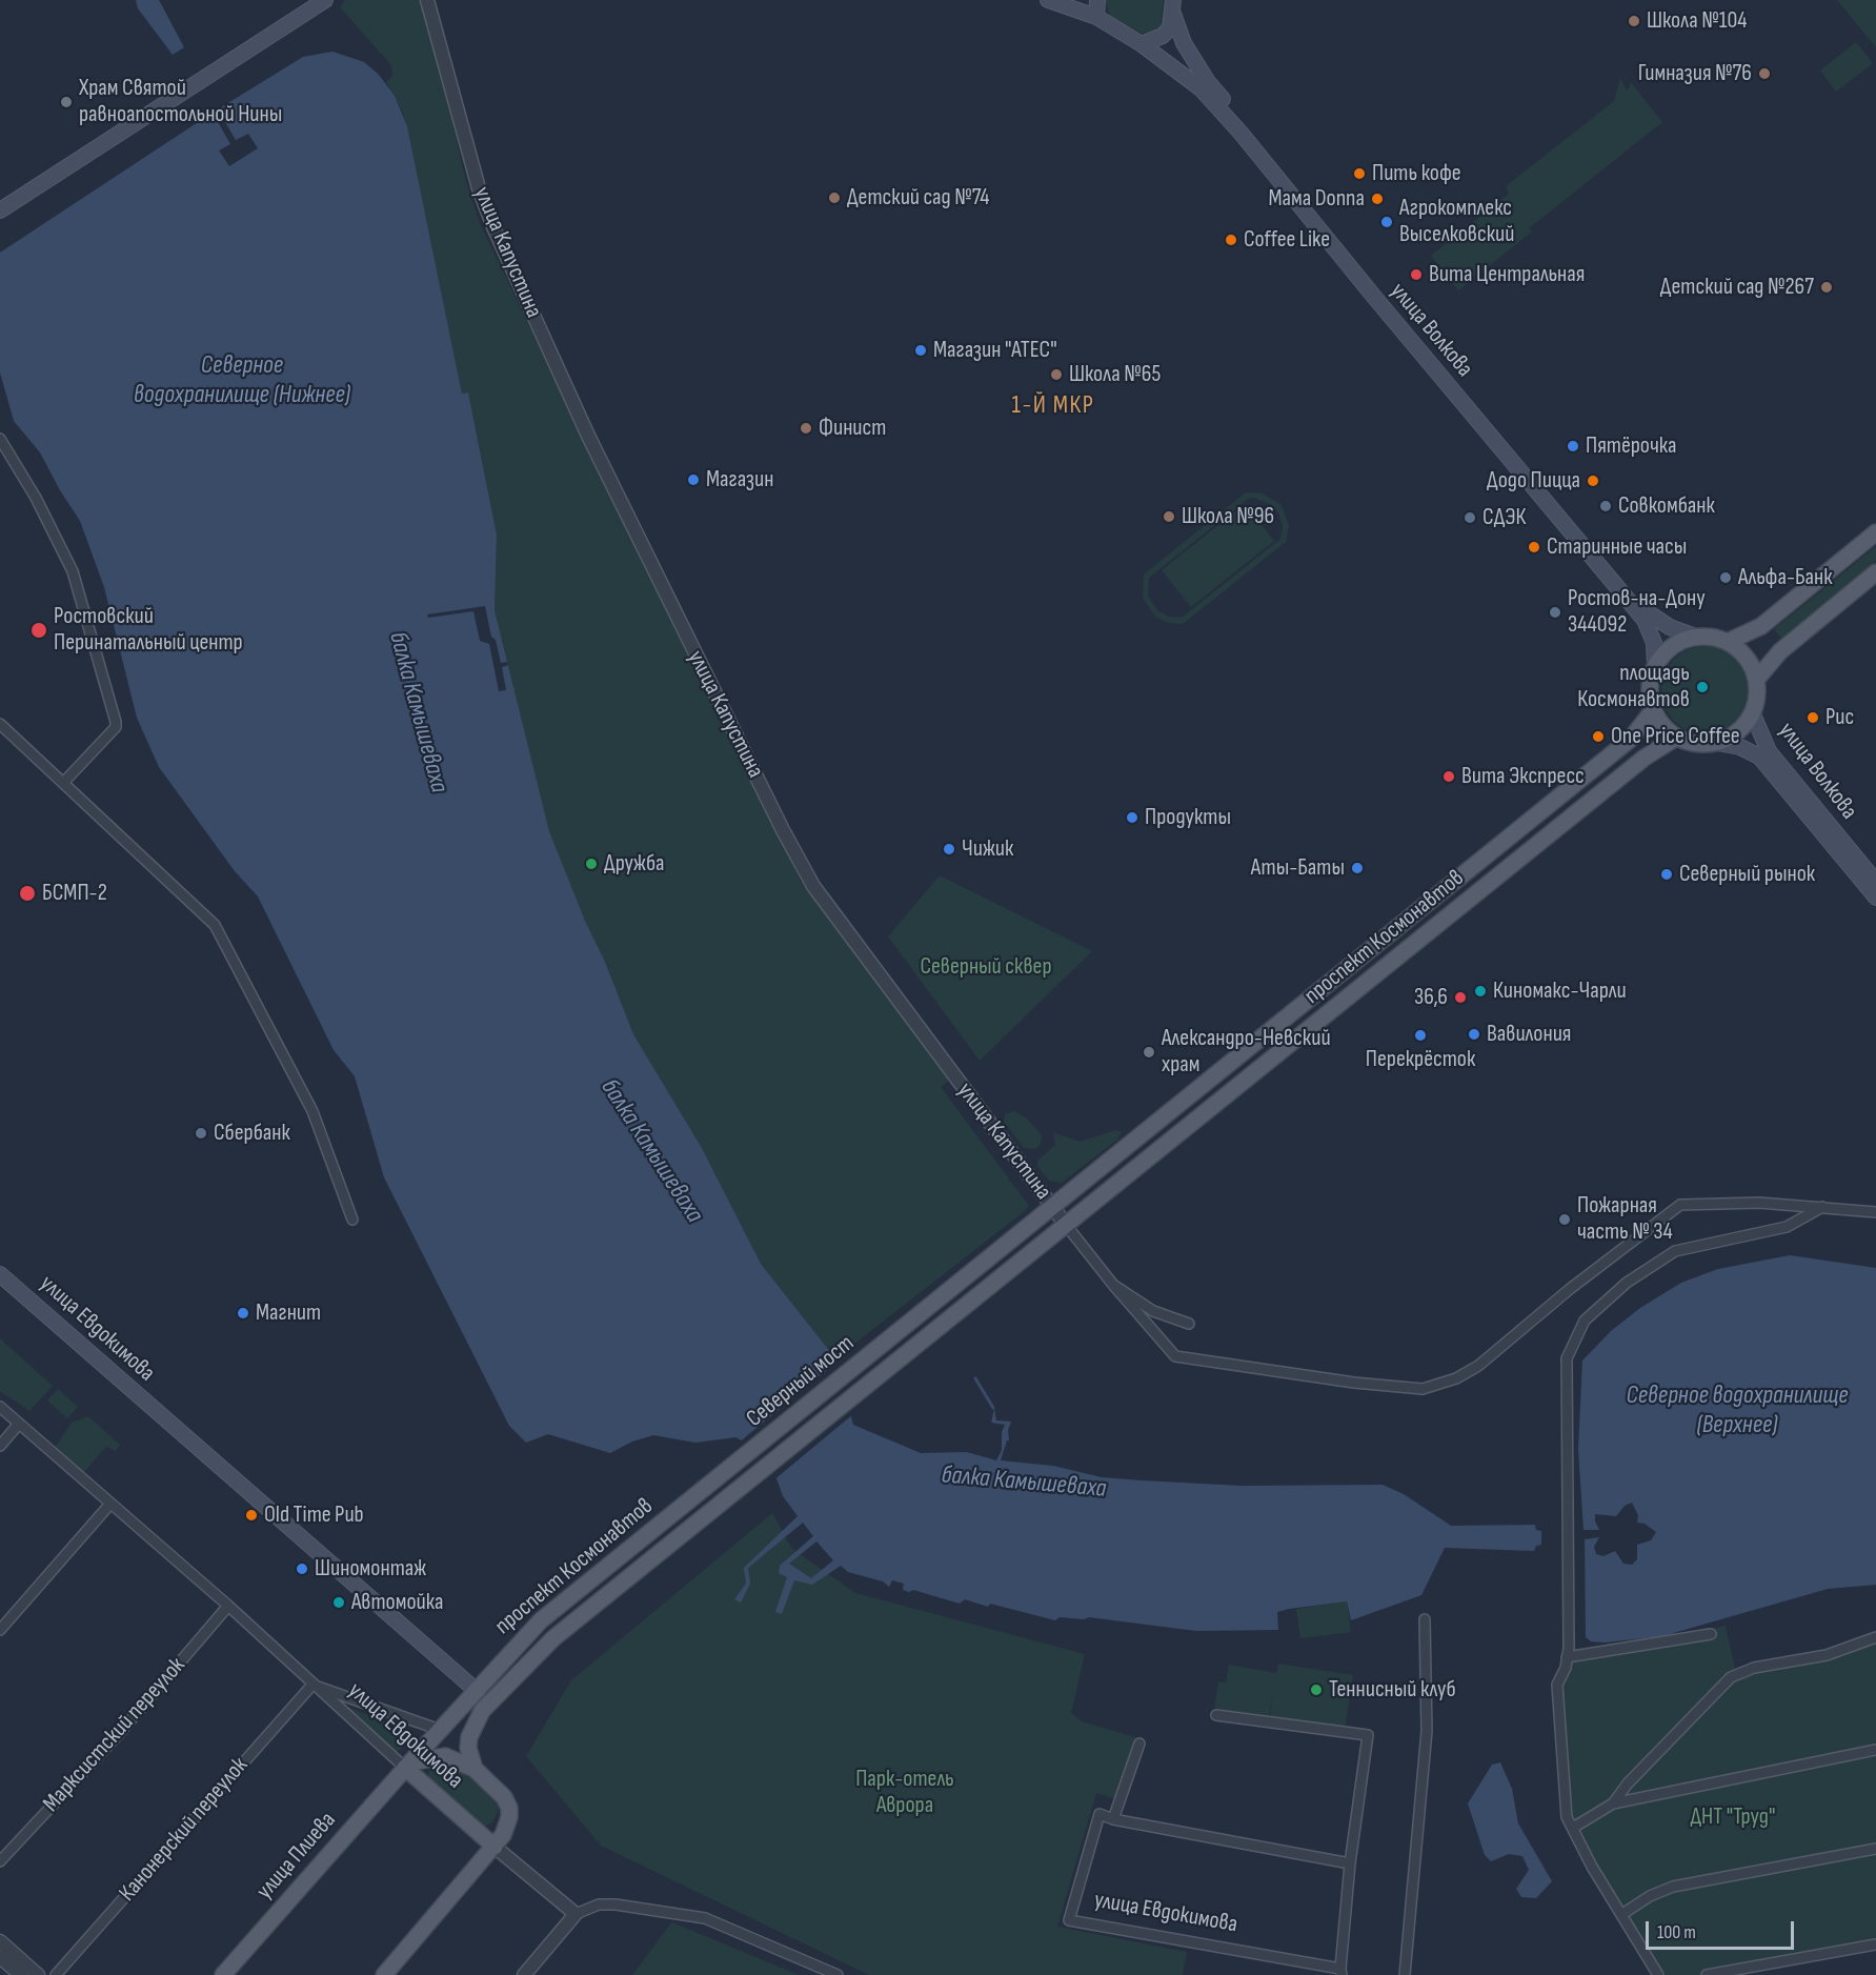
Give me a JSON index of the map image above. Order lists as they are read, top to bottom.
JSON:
{
  "streets": {
    "main road": [
      "улица Волкова",
      "проспект Космонавтов",
      "улица Евдокимова",
      "Северный мост",
      "улица Плиева"
    ],
    "street": ["улица Капустина", "Марксистский переулок", "Канонерский переулок"]
  },
  "crossings": [
    ["улица Капустина", "проспект Космонавтов"],
    ["улица Волкова", "проспект Космонавтов"],
    ["проспект Космонавтов", "улица Евдокимова"],
    ["проспект Космонавтов", "Северный мост"],
    ["проспект Космонавтов", "улица Плиева"],
    ["улица Евдокимова", "Марксистский переулок"],
    ["улица Евдокимова", "Канонерский переулок"],
    ["улица Евдокимова", "улица Плиева"]
  ],
  "districts": ["1-Й МКР"],
  "water": ["Северное водохранилище (Нижнее)", "балка Камышеваха", "Северное водохранилище (Верхнее)"],
  "parks": ["Северный сквер", "Парк-отель Аврора", "ДНТ \"Труд\""],
  "places": [
    "Школа №104",
    "Гимназия №76",
    "Храм Святой равноапостольной Нины",
    "Пить кофе",
    "Детский сад №74",
    "Мама Donna",
    "Агрокомплекс Выселковский",
    "Coffee Like",
    "Вита Центральная",
    "Детский сад №267",
    "Магазин \"АТЕС\"",
    "Школа №65",
    "Финист",
    "Пятёрочка",
    "Магазин",
    "Додо Пицца",
    "Совкомбанк",
    "Школа №96",
    "СДЭК",
    "Старинные часы",
    "Альфа-Банк",
    "Ростов-на-Дону 344092",
    "Ростовский Перинатальный центр",
    "площадь Космонавтов",
    "Рис",
    "One Price Coffee",
    "Вита Экспресс",
    "Продукты",
    "Чижик",
    "Дружба",
    "Аты-Баты",
    "Северный рынок",
    "БСМП-2",
    "Киномакс-Чарли",
    "36,6",
    "Вавилония",
    "Перекрёсток",
    "Александро-Невский храм",
    "Сбербанк",
    "Пожарная часть № 34",
    "Магнит",
    "Old Time Pub",
    "Шиномонтаж",
    "Автомойка",
    "Теннисный клуб"
  ],
  "scale_bar": "100 m"
}
